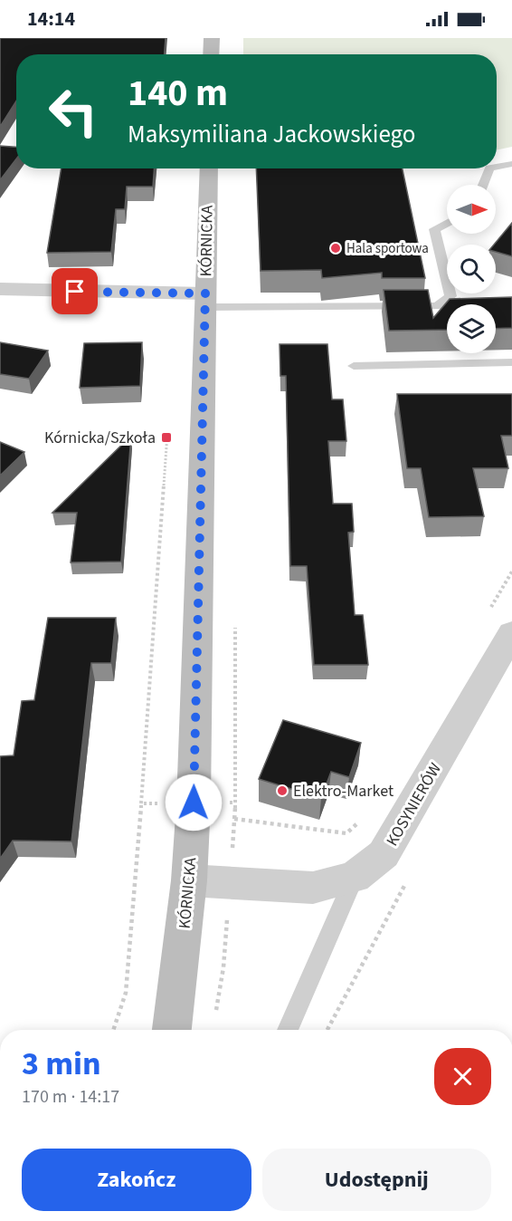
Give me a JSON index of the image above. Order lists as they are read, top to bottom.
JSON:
{
  "streets": {
    "street": ["KÓRNICKA", "KOSYNIERÓW"]
  },
  "crossings": [
    ["KÓRNICKA", "KOSYNIERÓW"]
  ],
  "places": {
    "other": ["Hala sportowa", "Elektro-Market"],
    "transit": ["Kórnicka/Szkoła"]
  },
  "north": "right",
  "page": {
    "status": "14:14",
    "turn": ["140 m", "Maksymiliana Jackowskiego"],
    "heading": ["3 min", "170 m · 14:17"],
    "buttons": ["Zakończ", "Udostępnij"]
  }
}
